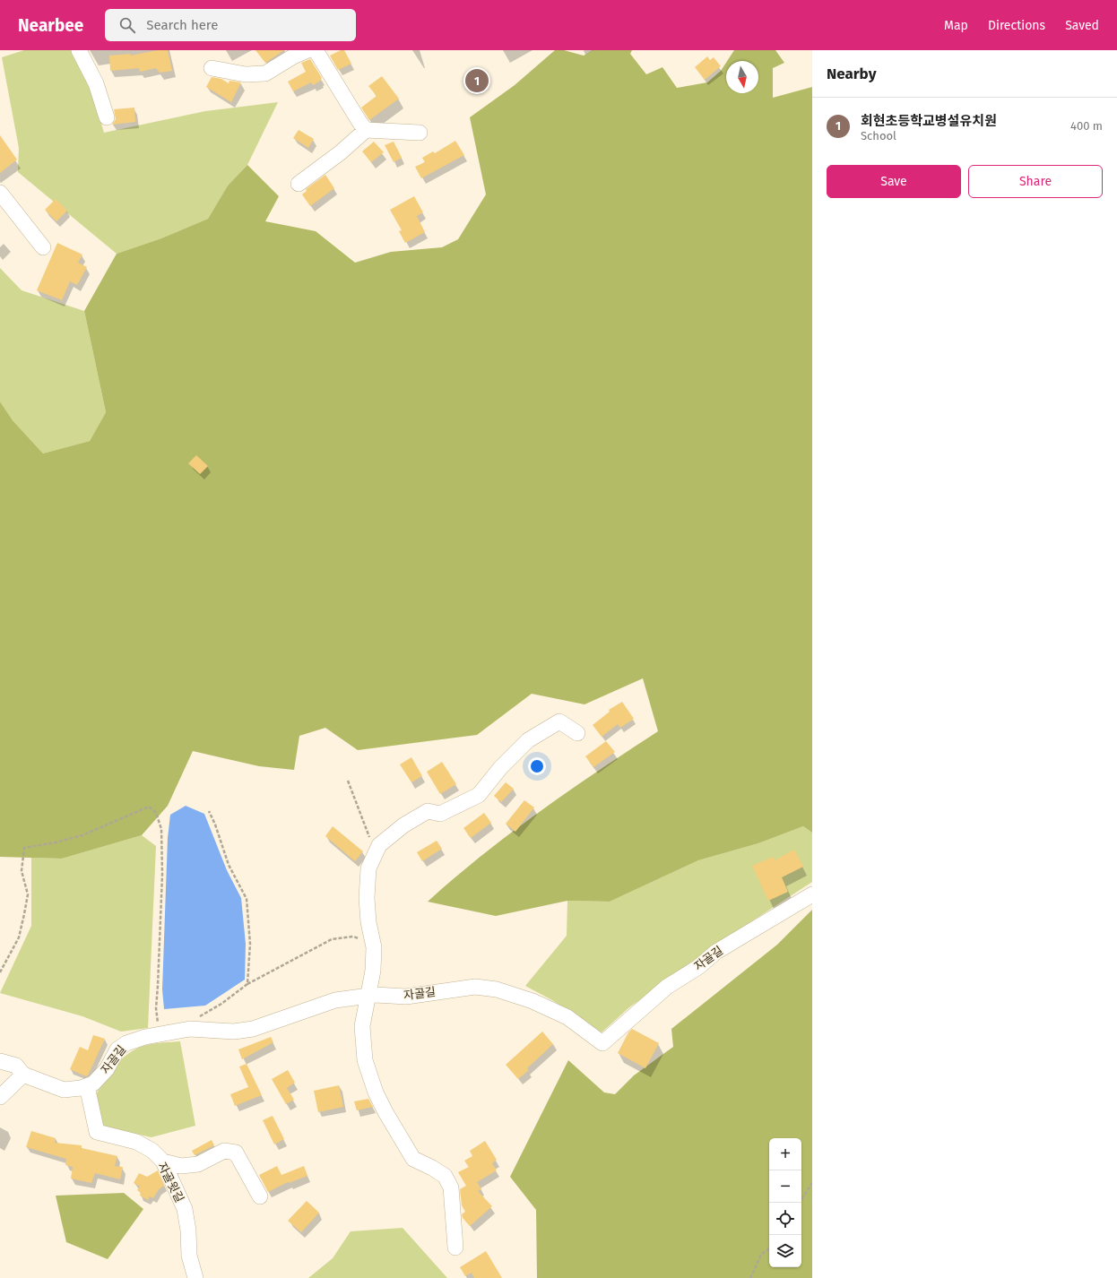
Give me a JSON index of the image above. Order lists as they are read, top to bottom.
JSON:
{
  "streets": {
    "street": ["자골길", "자골윗길"]
  },
  "crossings": [
    ["자골길", "자골윗길"]
  ],
  "north": "bottom",
  "page": {
    "header": "Nearbee",
    "search": "Search here",
    "nav": ["Map", "Directions", "Saved"],
    "heading": "Nearby",
    "pins": "1",
    "list": [
      {
        "mark": "1",
        "name": "회현초등학교병설유치원",
        "note": "School",
        "value": "400 m"
      }
    ],
    "buttons": ["Save", "Share"],
    "map_buttons": ["+", "−"]
  }
}
